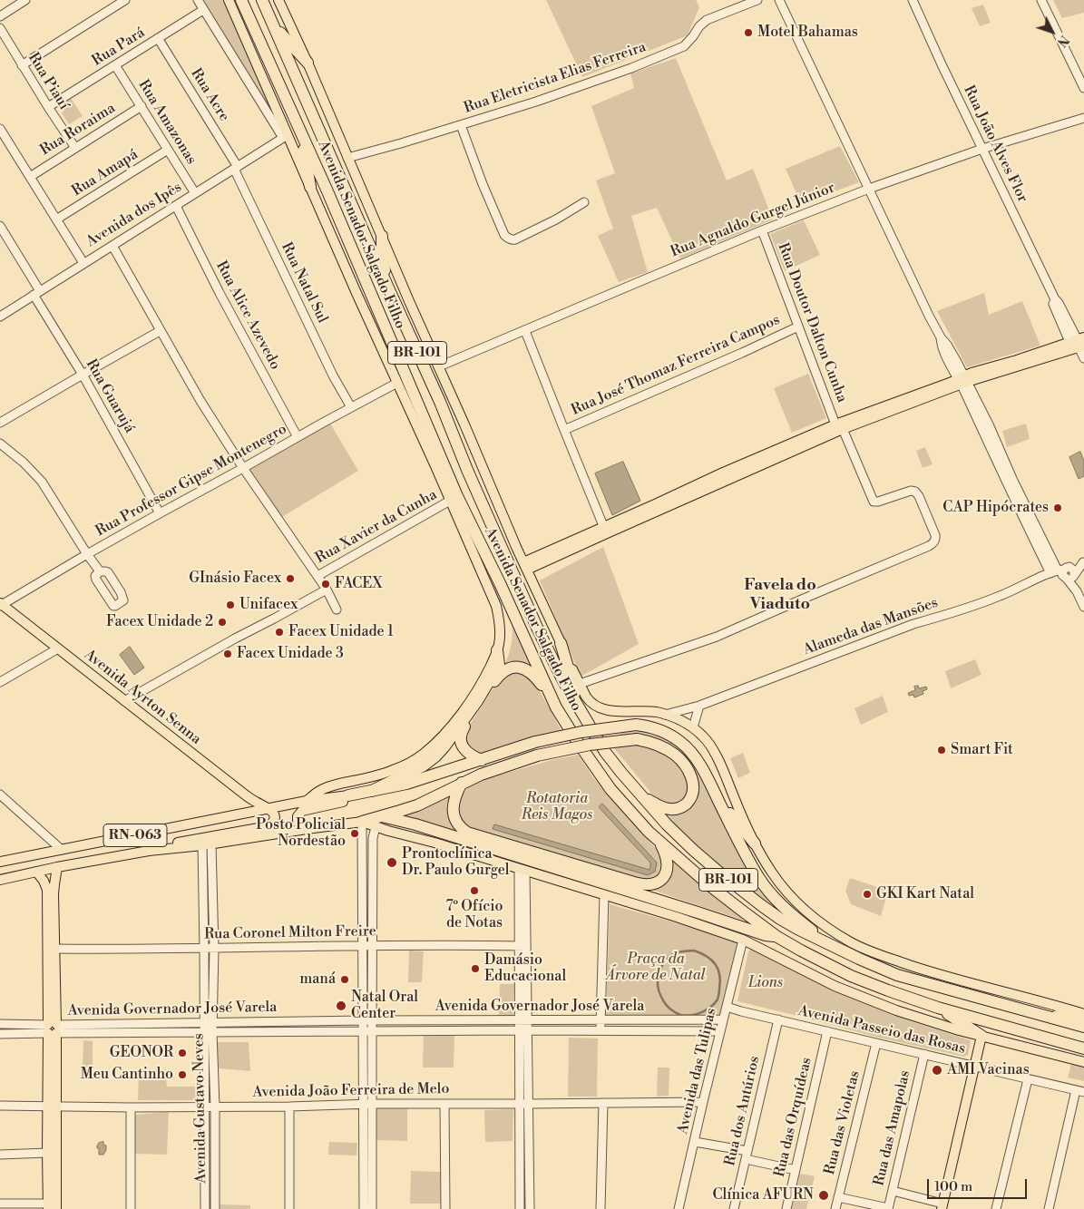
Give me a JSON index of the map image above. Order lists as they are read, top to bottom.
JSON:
{
  "streets": {
    "highway": ["Avenida Senador Salgado Filho", "BR-101"],
    "main road": ["Avenida Ayrton Senna", "RN-063"],
    "street": [
      "Rua Pará",
      "Rua Eletricista Elias Ferreira",
      "Rua Piauí",
      "Rua Acre",
      "Rua Amazonas",
      "Rua Roraima",
      "Rua João Alves Flor",
      "Rua Amapá",
      "Avenida dos Ipês",
      "Rua Agnaldo Gurgel Júnior",
      "Rua Natal Sul",
      "Rua Alice Azevedo",
      "Rua Doutor Dalton Cunha",
      "Rua José Thomaz Ferreira Campos",
      "Rua Guarujá",
      "Rua Professor Gipse Montenegro",
      "Rua Xavier da Cunha",
      "Alameda das Mansões",
      "Rua Coronel Milton Freire",
      "Avenida Governador José Varela",
      "Avenida Passeio das Rosas",
      "Avenida das Tulipas",
      "Avenida João Ferreira de Melo",
      "Avenida Gustavo Neves",
      "Rua dos Antúrios",
      "Rua das Orquídeas",
      "Rua das Violetas",
      "Rua das Amapolas"
    ]
  },
  "crossings": [
    ["Rua Pará", "Rua Piauí"],
    ["Rua Pará", "Rua Acre"],
    ["Rua Pará", "Rua Amazonas"],
    ["Rua Pará", "Avenida dos Ipês"],
    ["Rua Eletricista Elias Ferreira", "Avenida Senador Salgado Filho"],
    ["Rua Piauí", "Rua Roraima"],
    ["Rua Acre", "Avenida dos Ipês"],
    ["Rua Acre", "Rua Natal Sul"],
    ["Rua Amazonas", "Rua Roraima"],
    ["Rua Amazonas", "Rua Amapá"],
    ["Rua Amazonas", "Avenida dos Ipês"],
    ["Rua João Alves Flor", "Rua Agnaldo Gurgel Júnior"],
    ["Avenida dos Ipês", "Rua Natal Sul"],
    ["Avenida dos Ipês", "Rua Alice Azevedo"],
    ["Avenida dos Ipês", "Rua Guarujá"],
    ["Rua Agnaldo Gurgel Júnior", "Avenida Senador Salgado Filho"],
    ["Rua Agnaldo Gurgel Júnior", "Rua Doutor Dalton Cunha"],
    ["Avenida Senador Salgado Filho", "Rua Doutor Dalton Cunha"],
    ["Avenida Senador Salgado Filho", "Rua Professor Gipse Montenegro"],
    ["Avenida Senador Salgado Filho", "Rua Xavier da Cunha"],
    ["Avenida Senador Salgado Filho", "Alameda das Mansões"],
    ["Rua Natal Sul", "Rua Professor Gipse Montenegro"],
    ["Rua Alice Azevedo", "Rua Professor Gipse Montenegro"],
    ["Rua Doutor Dalton Cunha", "Rua José Thomaz Ferreira Campos"],
    ["Rua Guarujá", "Rua Professor Gipse Montenegro"],
    ["Rua Professor Gipse Montenegro", "Avenida Ayrton Senna"],
    ["Avenida Ayrton Senna", "RN-063"],
    ["RN-063", "Avenida Gustavo Neves"],
    ["Rua Coronel Milton Freire", "Avenida Gustavo Neves"],
    ["Avenida Governador José Varela", "Avenida das Tulipas"],
    ["Avenida Governador José Varela", "Avenida Gustavo Neves"],
    ["Avenida Passeio das Rosas", "Avenida das Tulipas"],
    ["Avenida Passeio das Rosas", "Rua dos Antúrios"],
    ["Avenida Passeio das Rosas", "Rua das Orquídeas"],
    ["Avenida Passeio das Rosas", "Rua das Violetas"],
    ["Avenida Passeio das Rosas", "Rua das Amapolas"],
    ["Avenida das Tulipas", "Avenida João Ferreira de Melo"],
    ["Avenida João Ferreira de Melo", "Avenida Gustavo Neves"]
  ],
  "districts": ["Favela do Viaduto"],
  "parks": ["Rotatoria Reis Magos", "Praça da Árvore de Natal", "Lions"],
  "places": [
    "Motel Bahamas",
    "CAP Hipócrates",
    "GInásio Facex",
    "FACEX",
    "Unifacex",
    "Facex Unidade 2",
    "Facex Unidade 1",
    "Facex Unidade 3",
    "Smart Fit",
    "Posto Policial Nordestão",
    "Prontoclínica Dr. Paulo Gurgel",
    "7º Ofício de Notas",
    "GKI Kart Natal",
    "Damásio Educacional",
    "maná",
    "Natal Oral Center",
    "GEONOR",
    "AMI Vacinas",
    "Meu Cantinho",
    "Clínica AFURN"
  ],
  "scale_bar": "100 m",
  "north": "bottom right"
}
